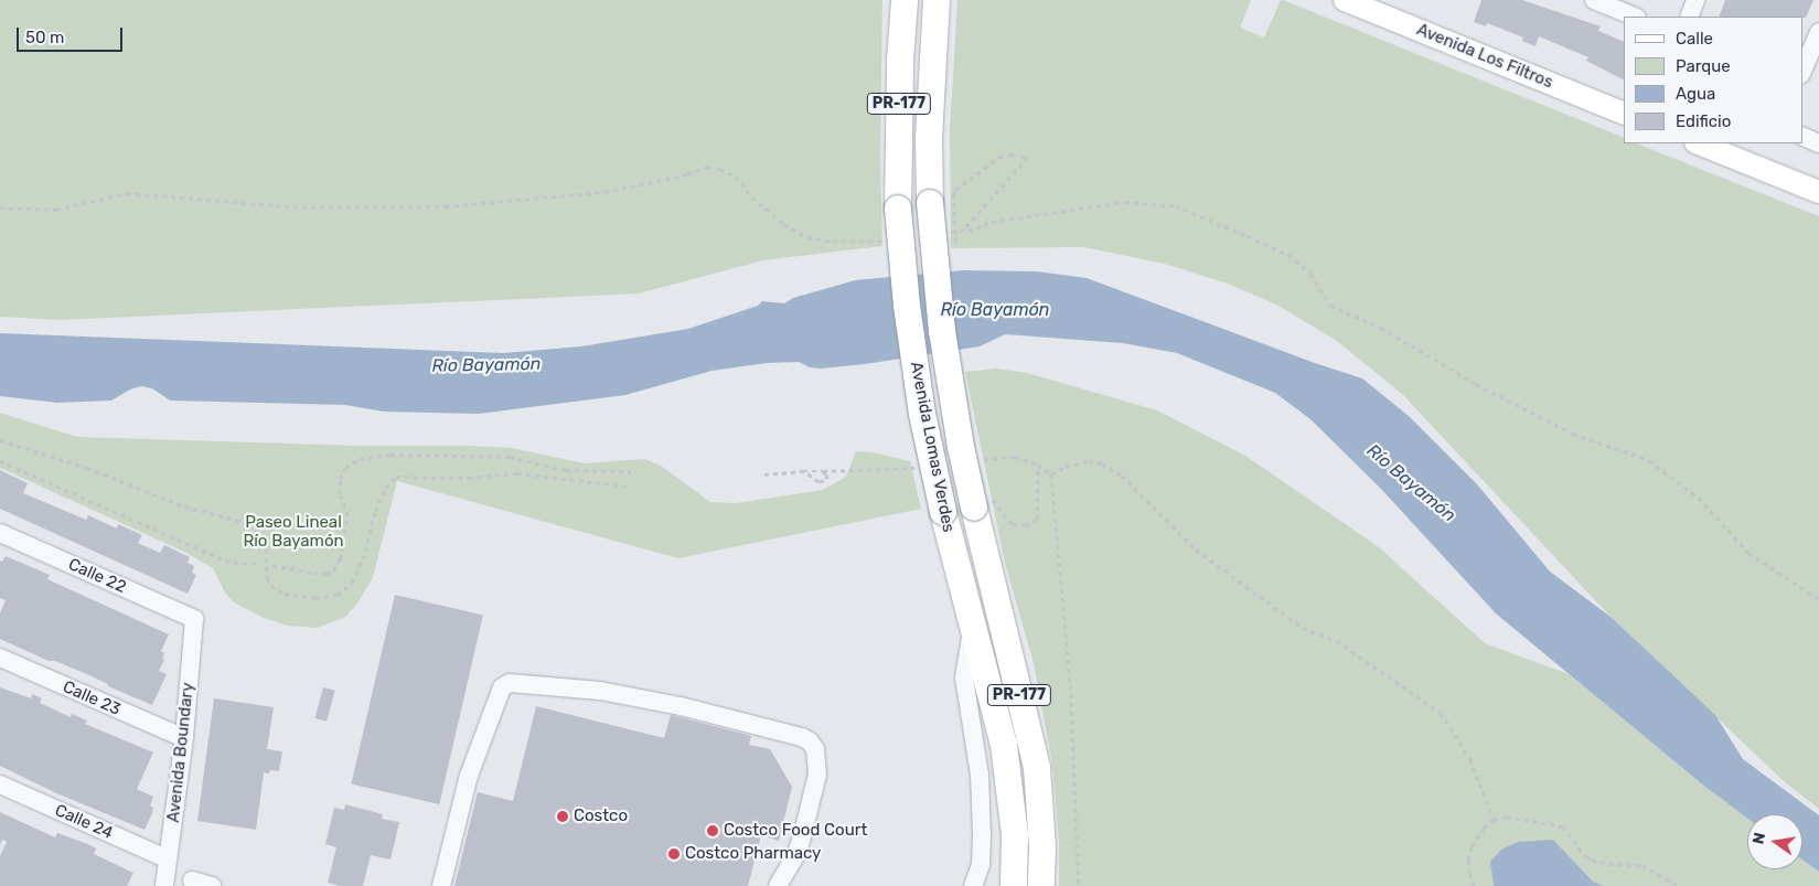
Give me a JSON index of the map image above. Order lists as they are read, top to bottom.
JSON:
{
  "streets": {
    "highway": ["PR-177", "Avenida Lomas Verdes"],
    "main road": ["Avenida Los Filtros"],
    "street": [
      "Calle 22",
      "Calle 23",
      "Avenida Boundary",
      "Calle 24"
    ]
  },
  "crossings": [
    ["Calle 22", "Avenida Boundary"],
    ["Calle 23", "Avenida Boundary"],
    ["Avenida Boundary", "Calle 24"]
  ],
  "water": ["Río Bayamón"],
  "parks": ["Paseo Lineal Río Bayamón"],
  "places": ["Costco", "Costco Food Court", "Costco Pharmacy"],
  "legend": [
    "Calle",
    "Parque",
    "Agua",
    "Edificio"
  ],
  "scale_bar": "50 m",
  "north": "left"
}
